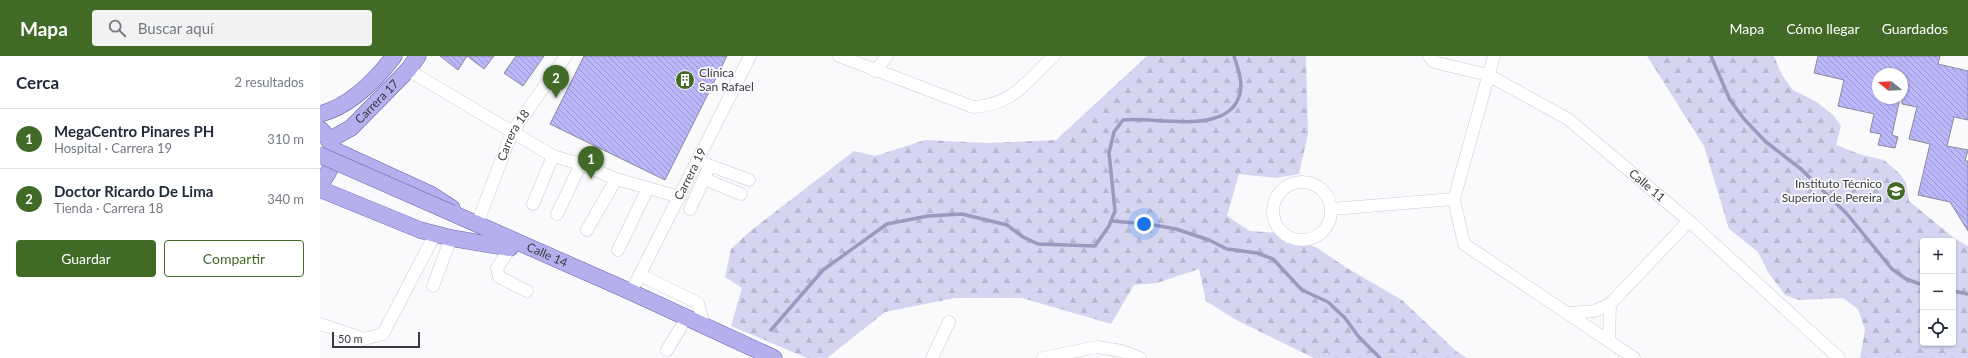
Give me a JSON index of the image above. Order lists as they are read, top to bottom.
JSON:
{
  "streets": {
    "main road": ["Carrera 17", "Calle 14"],
    "street": ["Carrera 18", "Carrera 19", "Calle 11"]
  },
  "crossings": [
    ["Carrera 17", "Calle 14"],
    ["Carrera 18", "Calle 14"],
    ["Carrera 19", "Calle 14"]
  ],
  "places": {
    "building": ["Clínica San Rafael"],
    "school or university": ["Instituto Técnico Superior de Pereira"]
  },
  "scale_bar": "50 m",
  "north": "left",
  "page": {
    "header": "Mapa",
    "search": "Buscar aquí",
    "nav": ["Mapa", "Cómo llegar", "Guardados"],
    "heading": ["Cerca", "2 resultados"],
    "pins": ["2", "1"],
    "list": [
      {
        "mark": "1",
        "name": "MegaCentro Pinares PH",
        "note": "Hospital · Carrera 19",
        "value": "310 m"
      },
      {
        "mark": "2",
        "name": "Doctor Ricardo De Lima",
        "note": "Tienda · Carrera 18",
        "value": "340 m"
      }
    ],
    "buttons": ["Guardar", "Compartir"],
    "map_buttons": ["+", "−"],
    "scale": "50 m"
  }
}
